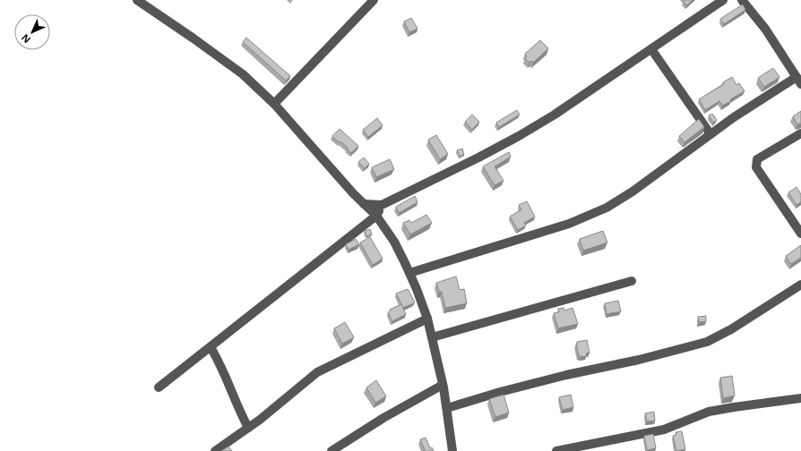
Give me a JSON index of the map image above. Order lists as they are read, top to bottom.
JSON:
{
  "north": "bottom left"
}
